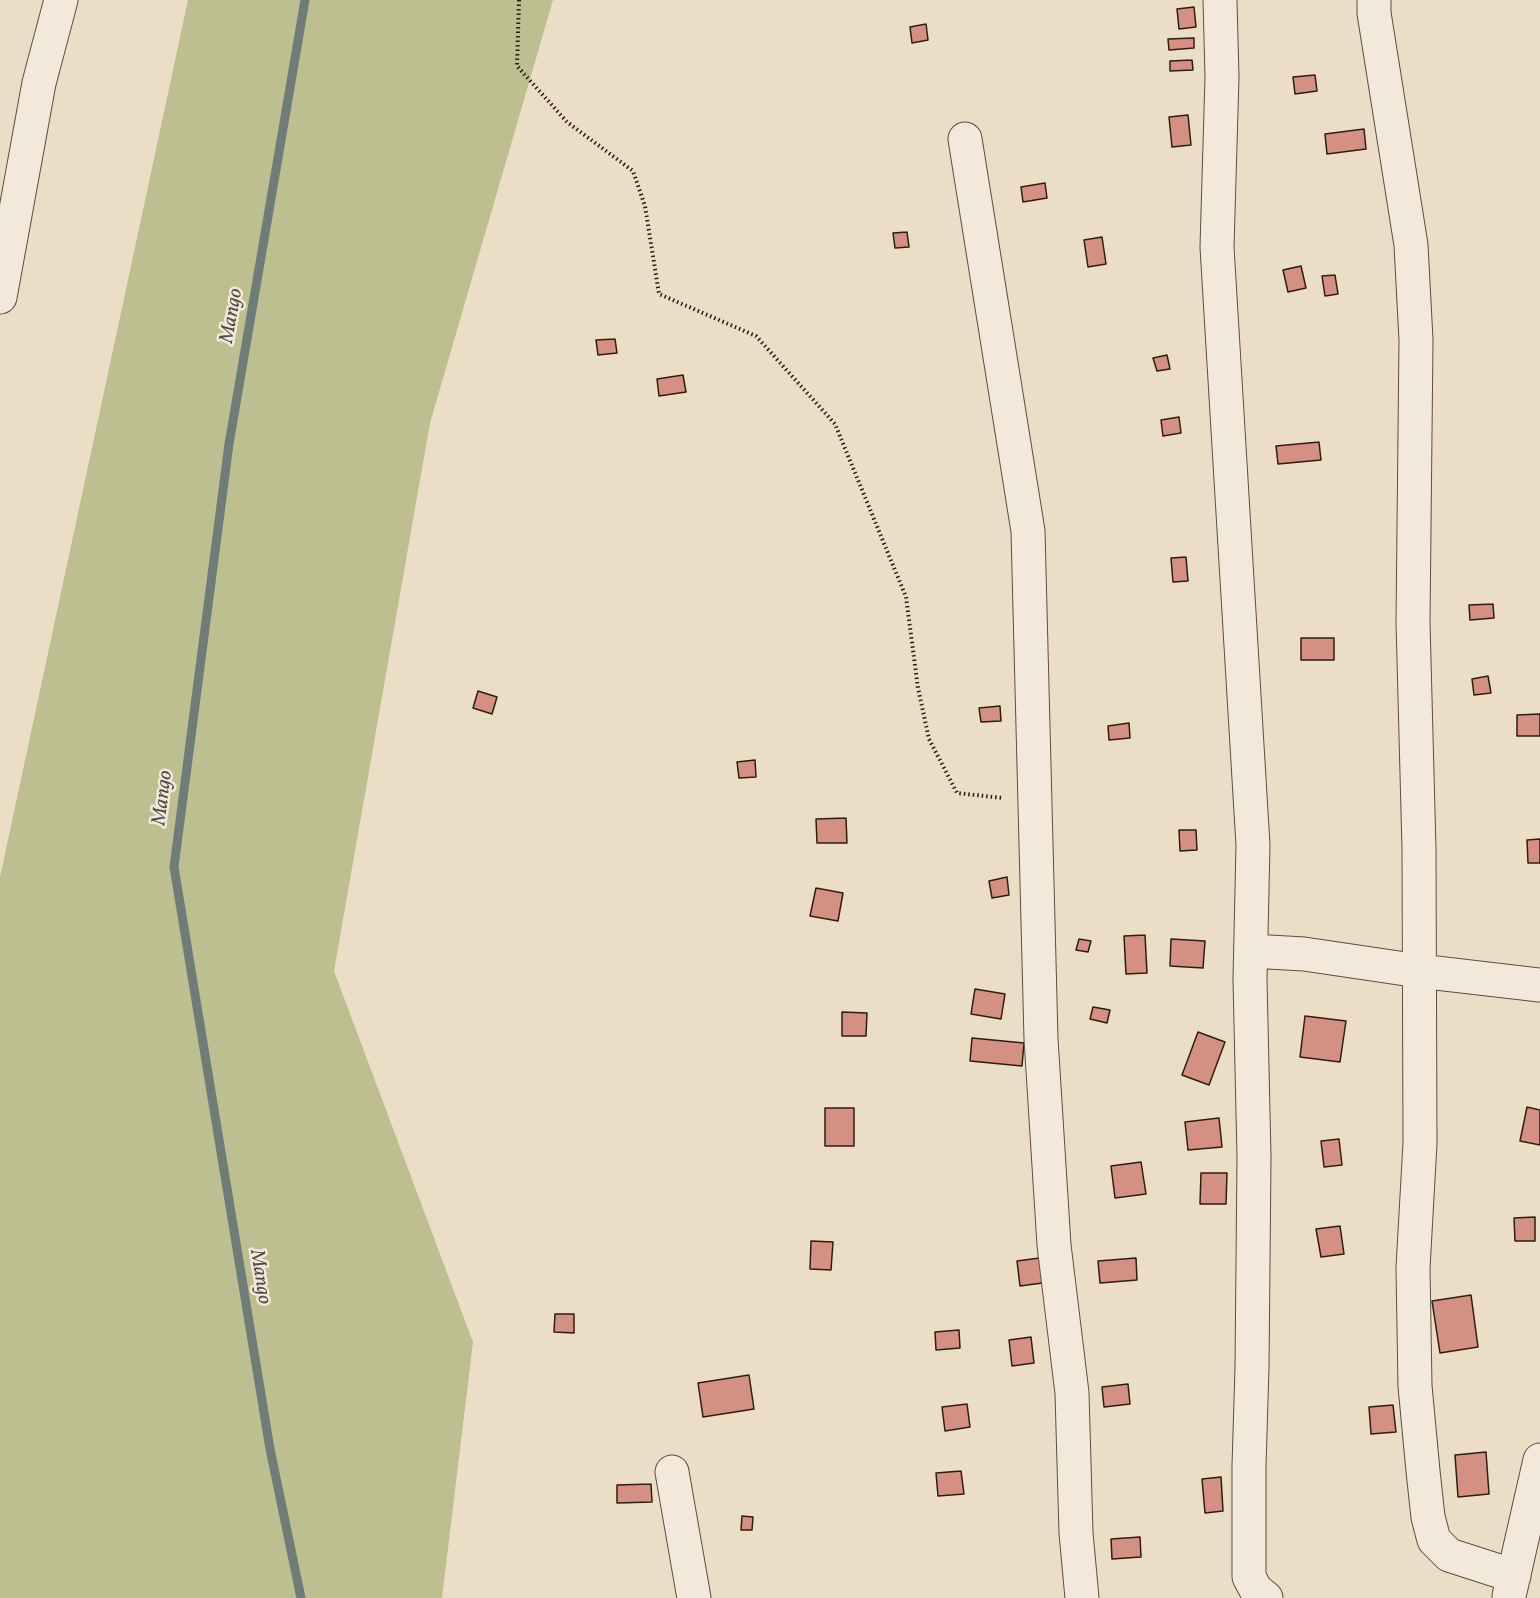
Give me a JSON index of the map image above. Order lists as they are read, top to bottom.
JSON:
{
  "water": ["Mango"]
}
